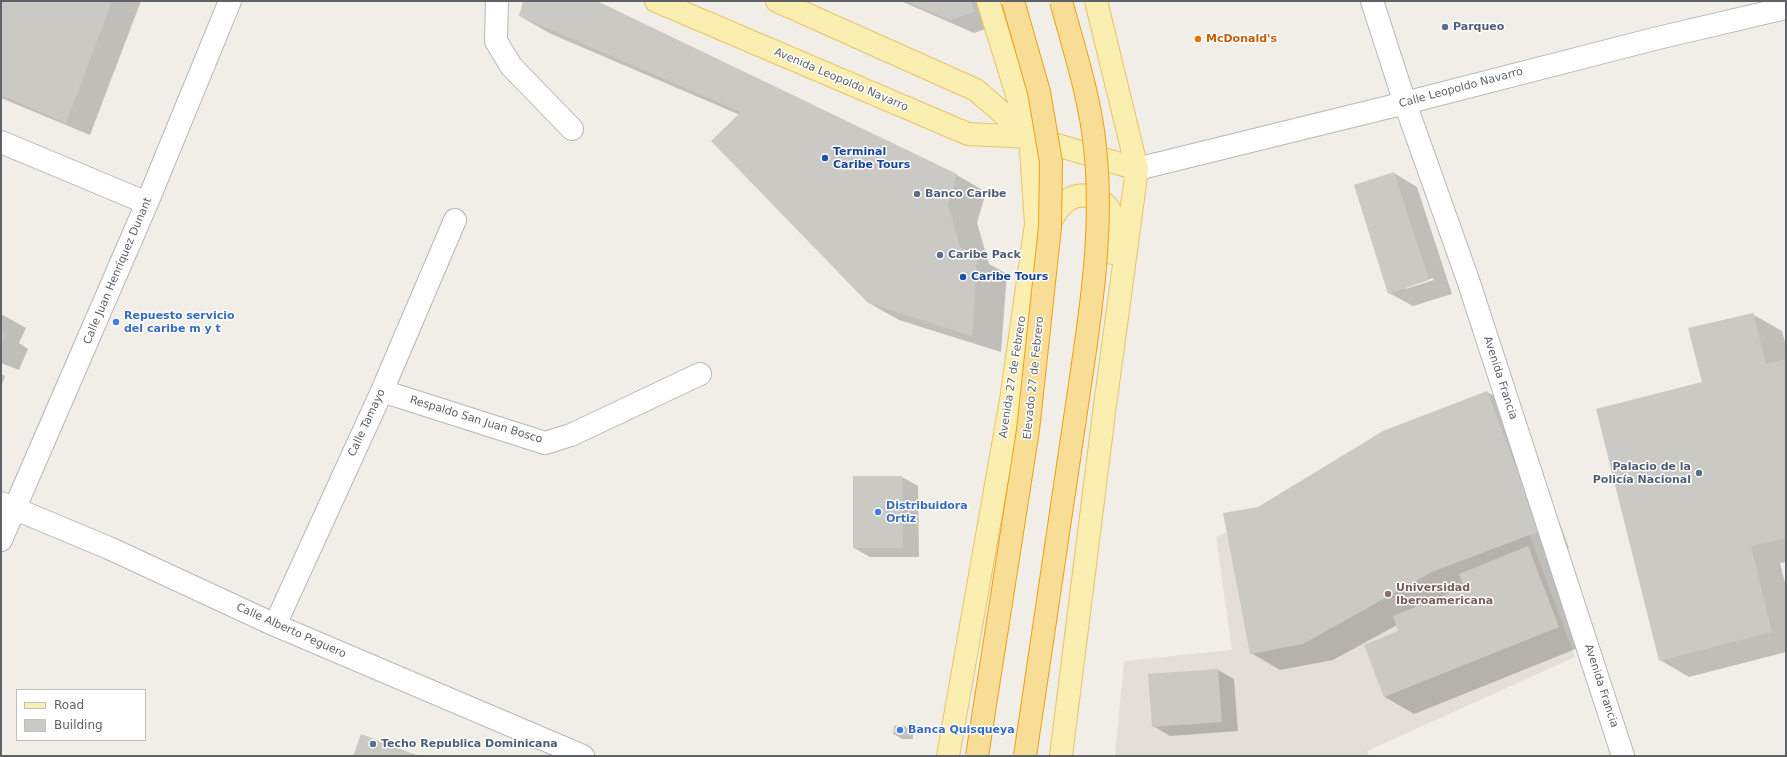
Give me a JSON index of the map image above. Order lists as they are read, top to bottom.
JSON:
{
  "streets": {
    "highway": ["Elevado 27 de Febrero"],
    "main road": ["Avenida Leopoldo Navarro", "Avenida 27 de Febrero"],
    "street": [
      "Calle Leopoldo Navarro",
      "Calle Juan Henríquez Dunant",
      "Avenida Francia",
      "Respaldo San Juan Bosco",
      "Calle Tamayo",
      "Calle Alberto Peguero"
    ]
  },
  "crossings": [
    ["Avenida Leopoldo Navarro", "Calle Leopoldo Navarro"],
    ["Avenida Leopoldo Navarro", "Avenida 27 de Febrero"],
    ["Calle Leopoldo Navarro", "Avenida Francia"],
    ["Calle Juan Henríquez Dunant", "Calle Alberto Peguero"],
    ["Respaldo San Juan Bosco", "Calle Tamayo"],
    ["Calle Tamayo", "Calle Alberto Peguero"]
  ],
  "places": [
    "Parqueo",
    "McDonald's",
    "Terminal Caribe Tours",
    "Banco Caribe",
    "Caribe Pack",
    "Caribe Tours",
    "Repuesto servicio del caribe m y t",
    "Palacio de la Policía Nacional",
    "Distribuidora Ortiz",
    "Universidad Iberoamericana",
    "Banca Quisqueya",
    "Techo Republica Dominicana"
  ],
  "legend": ["Road", "Building"]
}
